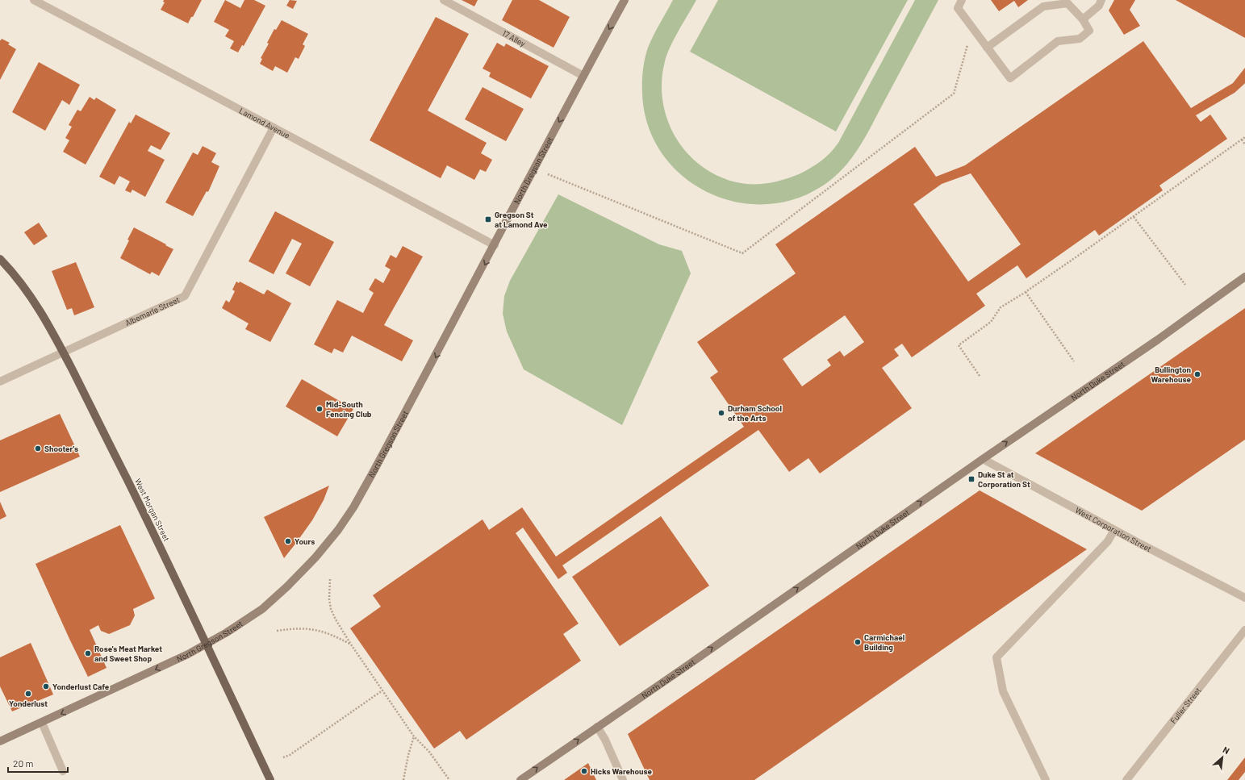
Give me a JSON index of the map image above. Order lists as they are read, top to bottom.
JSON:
{
  "streets": {
    "main road": ["North Gregson Street", "North Duke Street", "West Morgan Street"],
    "street": [
      "17 Alley",
      "Lamond Avenue",
      "Albemarle Street",
      "West Corporation Street",
      "Fuller Street"
    ]
  },
  "crossings": [
    ["17 Alley", "North Gregson Street"],
    ["Lamond Avenue", "North Gregson Street"],
    ["Lamond Avenue", "Albemarle Street"],
    ["North Gregson Street", "West Morgan Street"],
    ["Albemarle Street", "West Morgan Street"],
    ["North Duke Street", "West Corporation Street"]
  ],
  "one_way": ["North Gregson Street", "North Duke Street"],
  "places": {
    "transit": ["Gregson St at Lamond Ave", "Duke St at Corporation St"],
    "other": [
      "Bullington Warehouse",
      "Mid-South Fencing Club",
      "Durham School of the Arts",
      "Shooter's",
      "Yours",
      "Carmichael Building",
      "Rose's Meat Market and Sweet Shop",
      "Yonderlust Cafe",
      "Yonderlust",
      "Hicks Warehouse"
    ]
  },
  "scale_bar": "20 m",
  "north": "top right"
}
